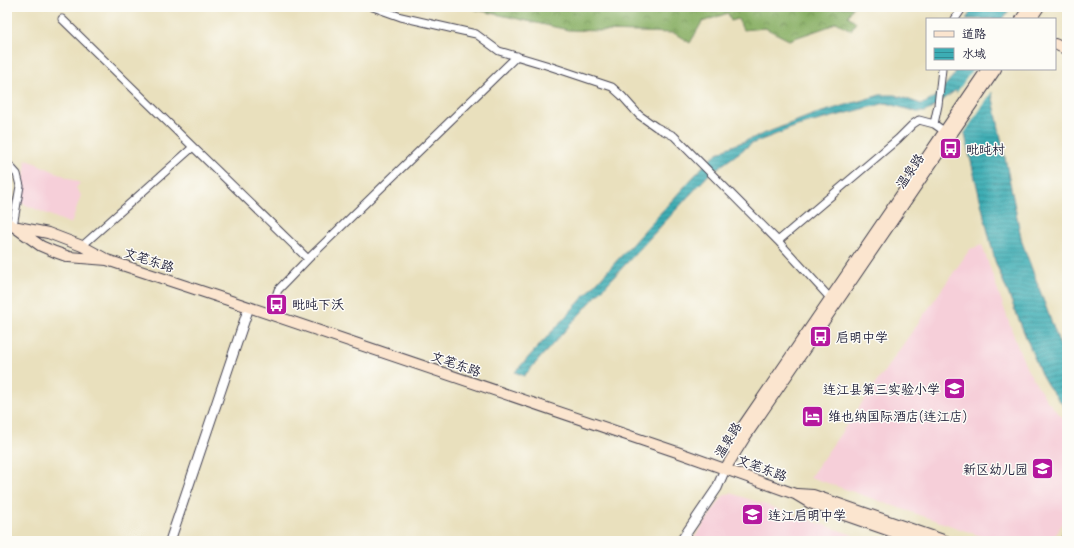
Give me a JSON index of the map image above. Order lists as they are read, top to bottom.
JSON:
{
  "streets": {
    "main road": ["温泉路", "文笔东路"]
  },
  "crossings": [
    ["温泉路", "文笔东路"]
  ],
  "places": {
    "bus stop": ["毗旽村", "毗旽下沃", "启明中学"],
    "school or university": ["连江县第三实验小学", "新区幼儿园", "连江启明中学"],
    "hotel": ["维也纳国际酒店(连江店)"]
  },
  "legend": ["道路", "水域"]
}
